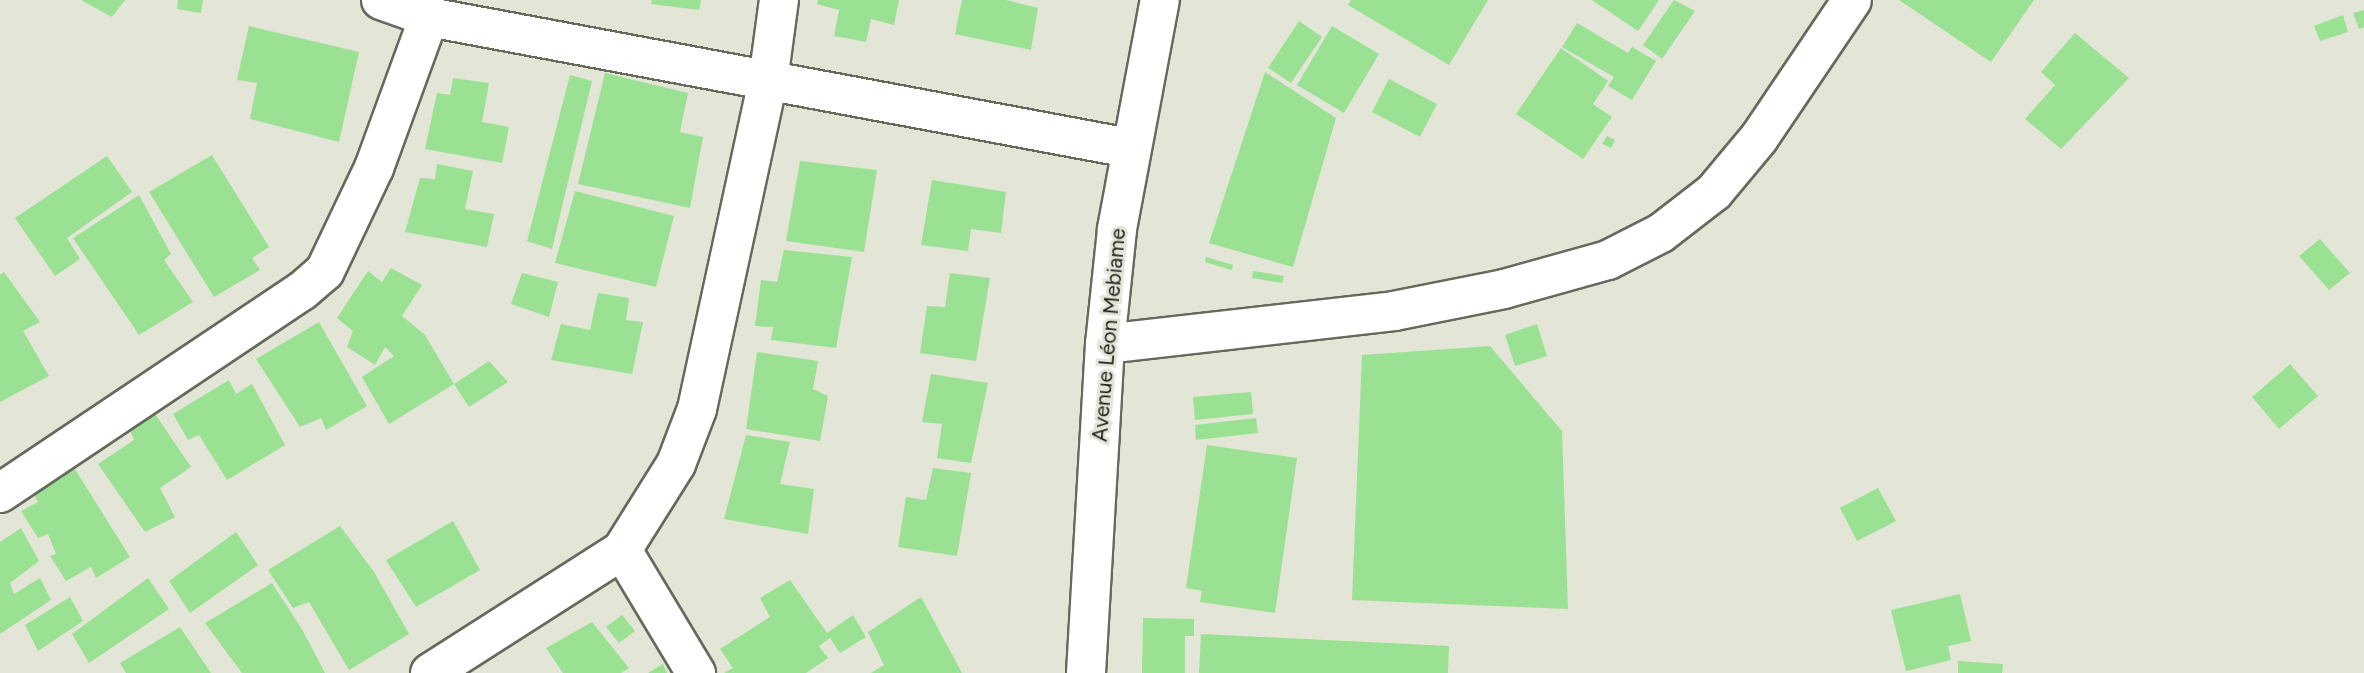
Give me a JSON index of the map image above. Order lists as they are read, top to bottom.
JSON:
{
  "streets": {
    "street": ["Avenue Léon Mebiame"]
  }
}
